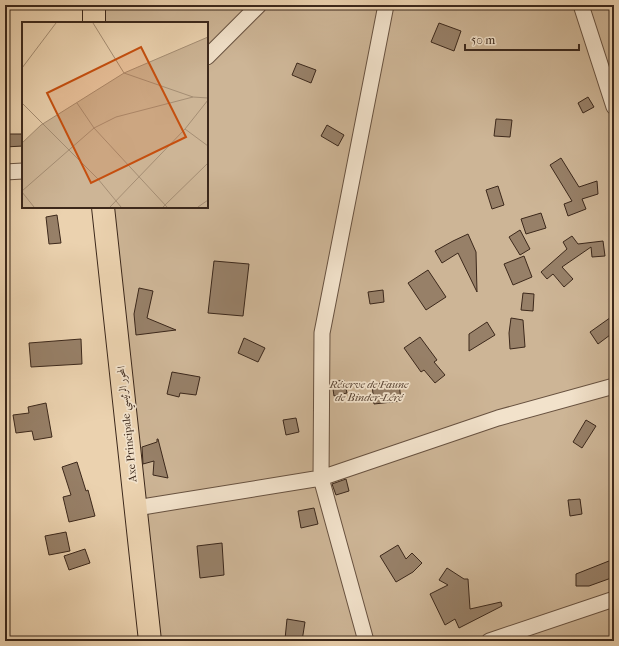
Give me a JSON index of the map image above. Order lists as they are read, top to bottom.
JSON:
{
  "streets": {
    "main road": ["Axe Principale المحور الرئيسي"]
  },
  "parks": ["Réserve de Faune de Binder-Léré"],
  "scale_bar": "50 m"
}
